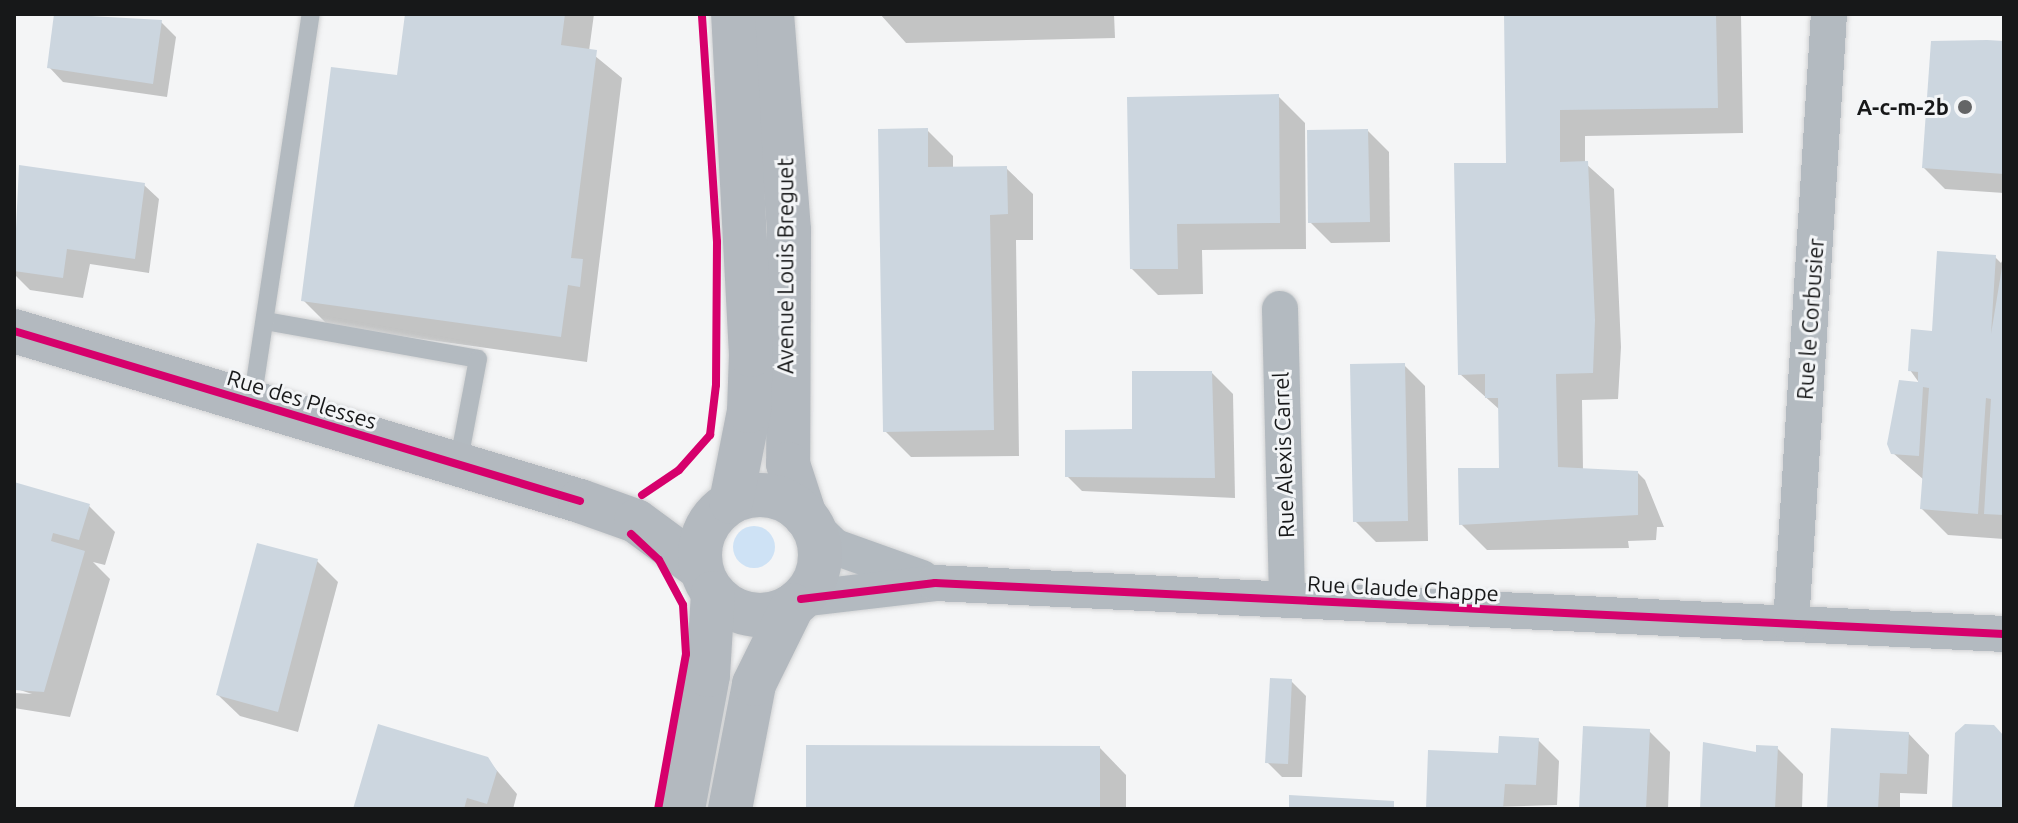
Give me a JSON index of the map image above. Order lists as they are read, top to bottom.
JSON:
{
  "streets": {
    "street": [
      "Avenue Louis Breguet",
      "Rue le Corbusier",
      "Rue des Plesses",
      "Rue Alexis Carrel",
      "Rue Claude Chappe"
    ]
  },
  "crossings": [
    ["Avenue Louis Breguet", "Rue des Plesses"],
    ["Avenue Louis Breguet", "Rue Claude Chappe"],
    ["Rue le Corbusier", "Rue Claude Chappe"],
    ["Rue des Plesses", "Rue Claude Chappe"],
    ["Rue Alexis Carrel", "Rue Claude Chappe"]
  ],
  "places": ["A-c-m-2b"]
}
